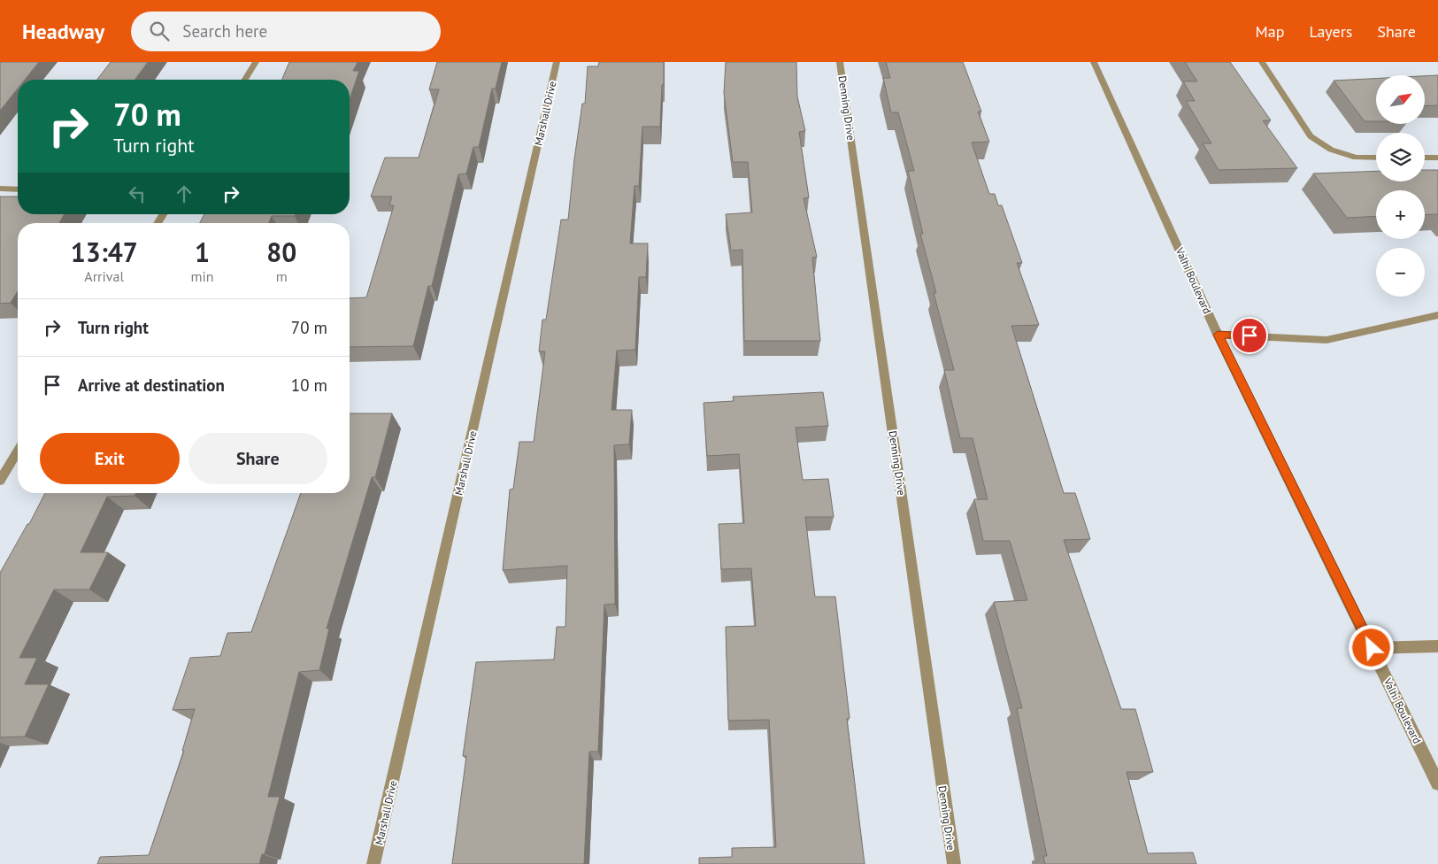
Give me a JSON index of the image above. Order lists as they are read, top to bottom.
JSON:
{
  "streets": {
    "street": ["Denning Drive", "Marshall Drive", "Valhi Boulevard"]
  },
  "north": "top right",
  "page": {
    "header": "Headway",
    "search": "Search here",
    "nav": ["Map", "Layers", "Share"],
    "map_buttons": ["+", "−"],
    "turn": ["70 m", "Turn right"],
    "eta": [
      "13:47",
      "Arrival",
      "1",
      "min",
      "80",
      "m"
    ],
    "list": [
      {
        "name": "Turn right",
        "value": "70 m"
      },
      {
        "name": "Arrive at destination",
        "value": "10 m"
      }
    ],
    "buttons": ["Exit", "Share"]
  }
}
